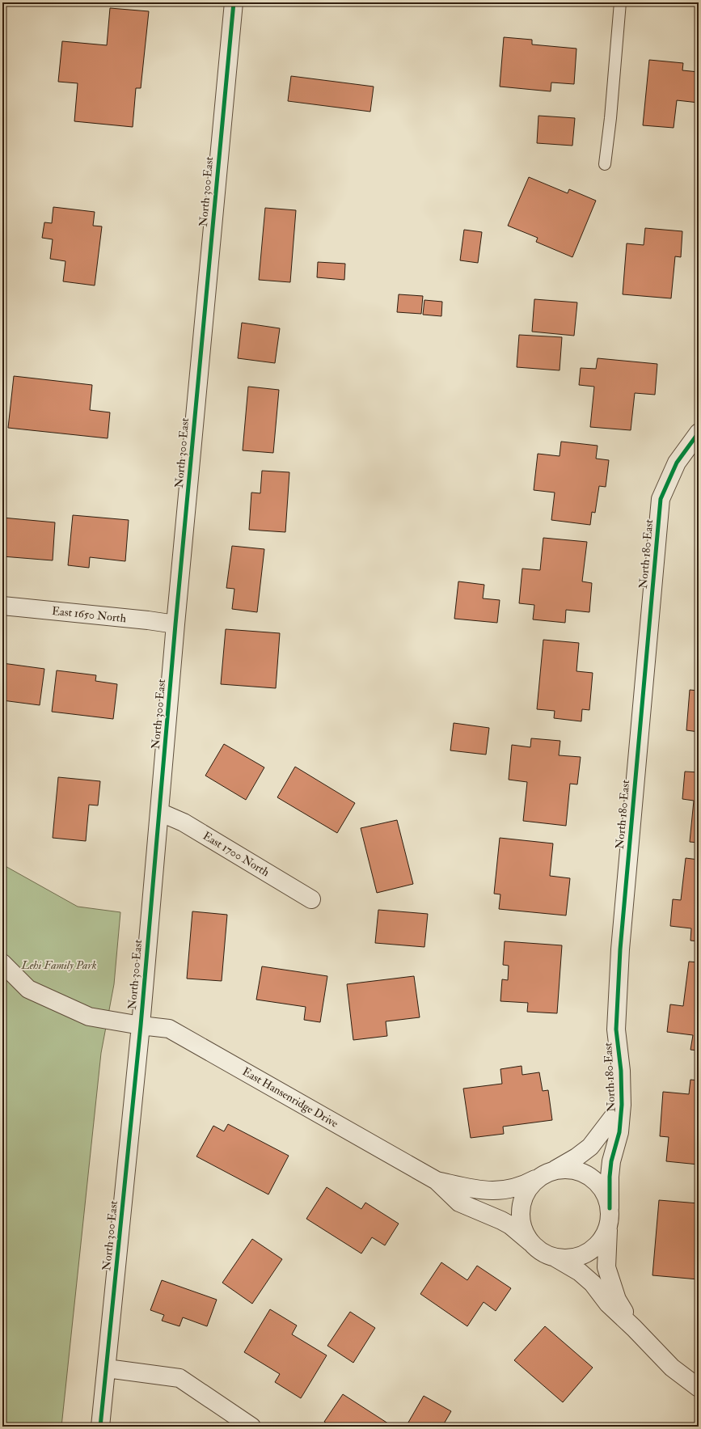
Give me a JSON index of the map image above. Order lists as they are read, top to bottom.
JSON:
{
  "streets": {
    "street": [
      "North 300 East",
      "North 180 East",
      "East 1650 North",
      "East 1700 North",
      "East Hansenridge Drive"
    ]
  },
  "crossings": [
    ["North 300 East", "East 1650 North"],
    ["North 300 East", "East 1700 North"],
    ["North 300 East", "East Hansenridge Drive"],
    ["North 180 East", "East Hansenridge Drive"]
  ],
  "parks": ["Lehi Family Park"]
}
